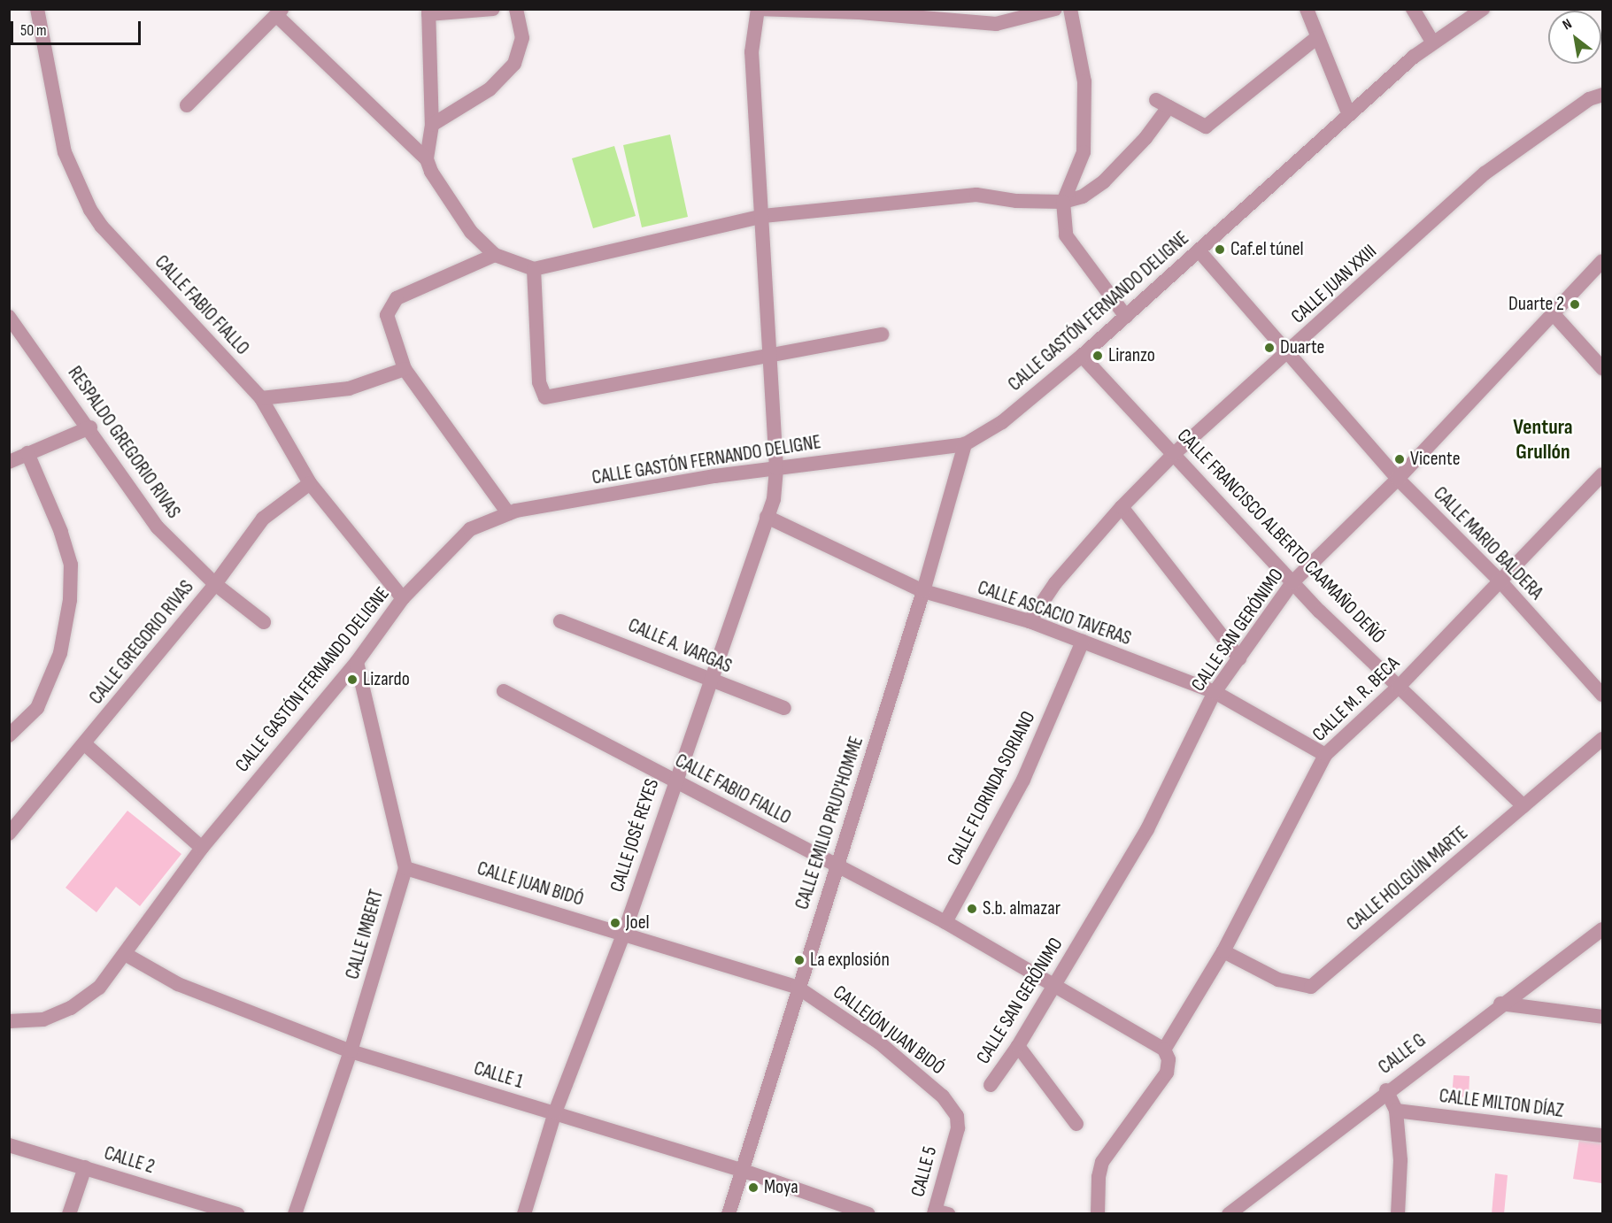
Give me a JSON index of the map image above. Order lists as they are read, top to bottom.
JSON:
{
  "streets": {
    "street": [
      "CALLE JUAN XXIII",
      "CALLE FABIO FIALLO",
      "CALLE GASTÓN FERNANDO DELIGNE",
      "RESPALDO GREGORIO RIVAS",
      "CALLE FRANCISCO ALBERTO CAAMAÑO DEÑÓ",
      "CALLE MARIO BALDERA",
      "CALLE ASCACIO TAVERAS",
      "CALLE SAN GERÓNIMO",
      "CALLE GREGORIO RIVAS",
      "CALLE A. VARGAS",
      "CALLE M. R. BECA",
      "CALLE FLORINDA SORIANO",
      "CALLE EMILIO PRUD'HOMME",
      "CALLE JOSÉ REYES",
      "CALLE HOLGUÍN MARTE",
      "CALLE JUAN BIDÓ",
      "CALLE IMBERT",
      "CALLEJÓN JUAN BIDÓ",
      "CALLE G",
      "CALLE 1",
      "CALLE MILTON DÍAZ",
      "CALLE 2",
      "CALLE 5"
    ]
  },
  "crossings": [
    ["CALLE JUAN XXIII", "CALLE FRANCISCO ALBERTO CAAMAÑO DEÑÓ"],
    ["CALLE JUAN XXIII", "CALLE MARIO BALDERA"],
    ["CALLE JUAN XXIII", "CALLE ASCACIO TAVERAS"],
    ["CALLE FABIO FIALLO", "CALLE GASTÓN FERNANDO DELIGNE"],
    ["CALLE FABIO FIALLO", "CALLE SAN GERÓNIMO"],
    ["CALLE FABIO FIALLO", "CALLE GREGORIO RIVAS"],
    ["CALLE FABIO FIALLO", "CALLE M. R. BECA"],
    ["CALLE FABIO FIALLO", "CALLE FLORINDA SORIANO"],
    ["CALLE FABIO FIALLO", "CALLE EMILIO PRUD'HOMME"],
    ["CALLE FABIO FIALLO", "CALLE JOSÉ REYES"],
    ["CALLE GASTÓN FERNANDO DELIGNE", "CALLE FRANCISCO ALBERTO CAAMAÑO DEÑÓ"],
    ["CALLE GASTÓN FERNANDO DELIGNE", "CALLE MARIO BALDERA"],
    ["CALLE GASTÓN FERNANDO DELIGNE", "CALLE EMILIO PRUD'HOMME"],
    ["CALLE GASTÓN FERNANDO DELIGNE", "CALLE JOSÉ REYES"],
    ["CALLE GASTÓN FERNANDO DELIGNE", "CALLE IMBERT"],
    ["CALLE GASTÓN FERNANDO DELIGNE", "CALLE 1"],
    ["RESPALDO GREGORIO RIVAS", "CALLE GREGORIO RIVAS"],
    ["CALLE FRANCISCO ALBERTO CAAMAÑO DEÑÓ", "CALLE SAN GERÓNIMO"],
    ["CALLE FRANCISCO ALBERTO CAAMAÑO DEÑÓ", "CALLE M. R. BECA"],
    ["CALLE FRANCISCO ALBERTO CAAMAÑO DEÑÓ", "CALLE HOLGUÍN MARTE"],
    ["CALLE MARIO BALDERA", "CALLE SAN GERÓNIMO"],
    ["CALLE MARIO BALDERA", "CALLE M. R. BECA"],
    ["CALLE ASCACIO TAVERAS", "CALLE SAN GERÓNIMO"],
    ["CALLE ASCACIO TAVERAS", "CALLE M. R. BECA"],
    ["CALLE ASCACIO TAVERAS", "CALLE FLORINDA SORIANO"],
    ["CALLE ASCACIO TAVERAS", "CALLE EMILIO PRUD'HOMME"],
    ["CALLE ASCACIO TAVERAS", "CALLE JOSÉ REYES"],
    ["CALLE A. VARGAS", "CALLE JOSÉ REYES"],
    ["CALLE M. R. BECA", "CALLE HOLGUÍN MARTE"],
    ["CALLE EMILIO PRUD'HOMME", "CALLE JUAN BIDÓ"],
    ["CALLE EMILIO PRUD'HOMME", "CALLEJÓN JUAN BIDÓ"],
    ["CALLE EMILIO PRUD'HOMME", "CALLE 1"],
    ["CALLE JOSÉ REYES", "CALLE JUAN BIDÓ"],
    ["CALLE JOSÉ REYES", "CALLE 1"],
    ["CALLE JUAN BIDÓ", "CALLE IMBERT"],
    ["CALLE JUAN BIDÓ", "CALLEJÓN JUAN BIDÓ"],
    ["CALLE IMBERT", "CALLE 1"],
    ["CALLEJÓN JUAN BIDÓ", "CALLE 5"]
  ],
  "districts": ["Ventura Grullón"],
  "places": [
    "Caf.el túnel",
    "Duarte 2",
    "Duarte",
    "Liranzo",
    "Vicente",
    "Lizardo",
    "S.b. almazar",
    "Joel",
    "La explosión",
    "Moya"
  ],
  "scale_bar": "50 m",
  "north": "top left"
}
